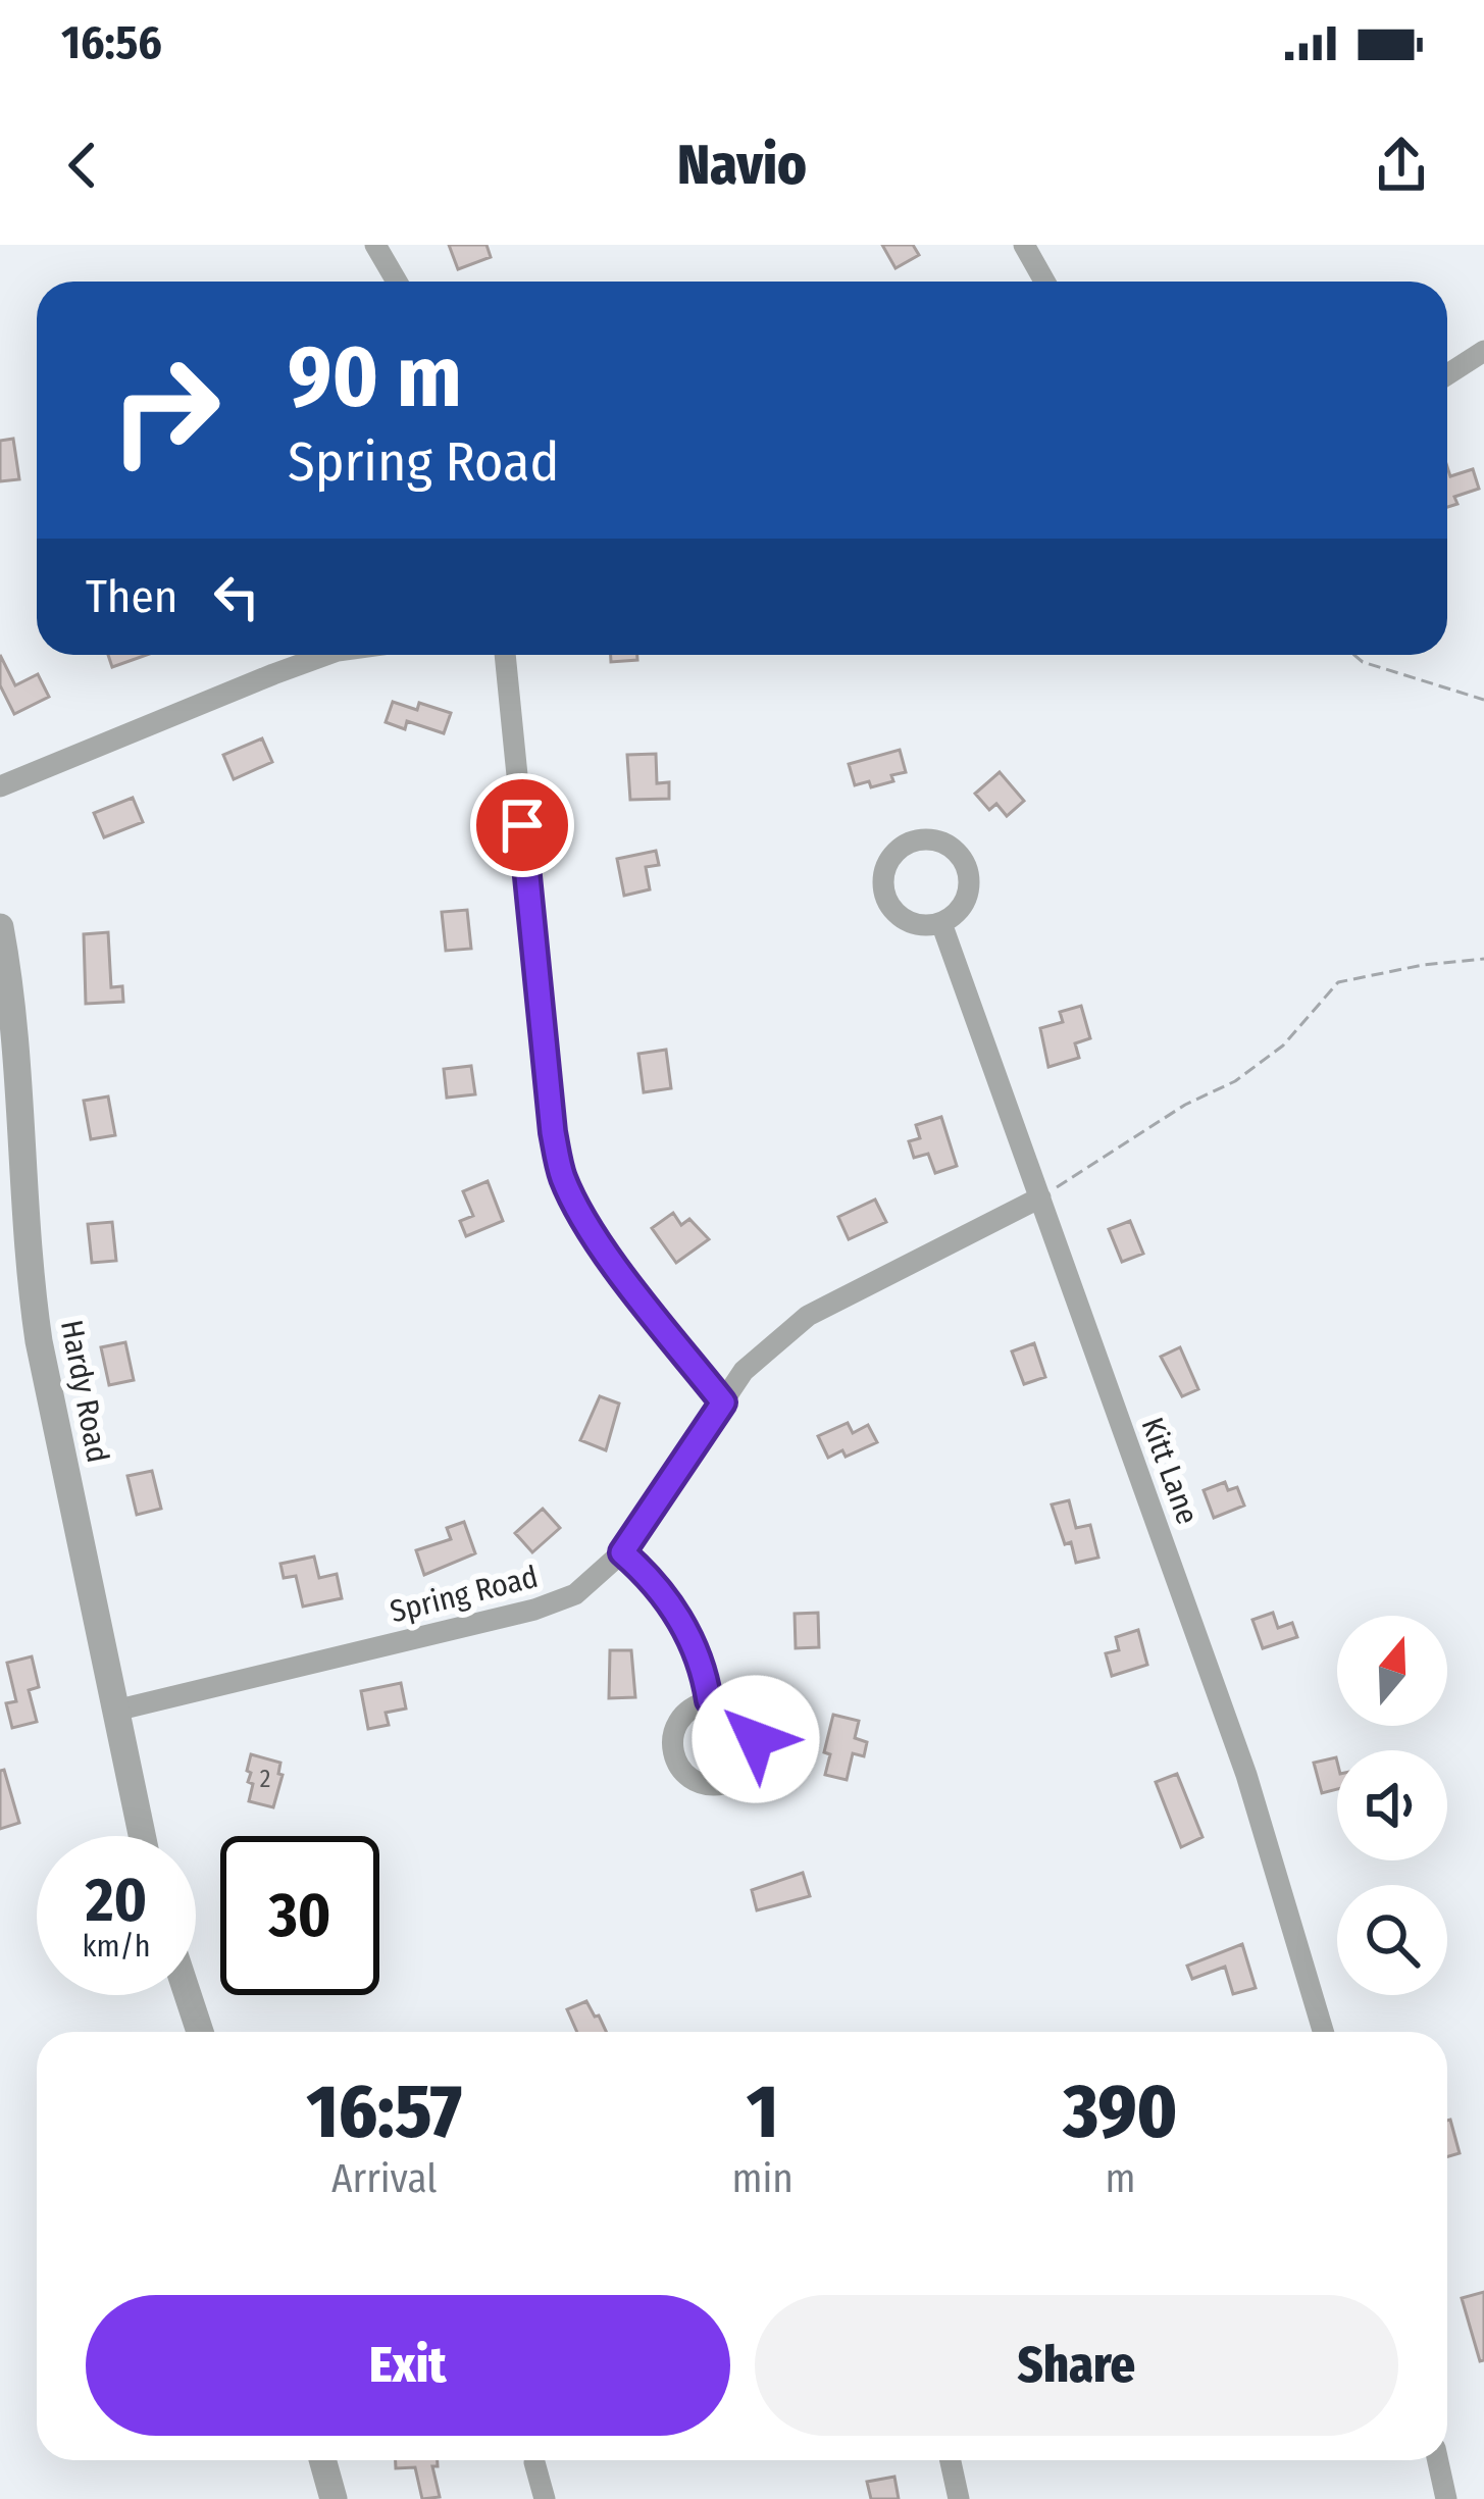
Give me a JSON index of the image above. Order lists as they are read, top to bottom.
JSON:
{
  "streets": {
    "street": ["Hardy Road", "Kitt Lane", "Spring Road"]
  },
  "crossings": [
    ["Hardy Road", "Spring Road"],
    ["Kitt Lane", "Spring Road"]
  ],
  "house_numbers": ["2"],
  "north": "top",
  "page": {
    "status": "16:56",
    "header": "Navio",
    "turn": ["90 m", "Spring Road"],
    "then": "Then",
    "speed": "20 km/h",
    "limit": "30",
    "eta": [
      "16:57",
      "Arrival",
      "1",
      "min",
      "390",
      "m"
    ],
    "buttons": ["Exit", "Share"]
  }
}
